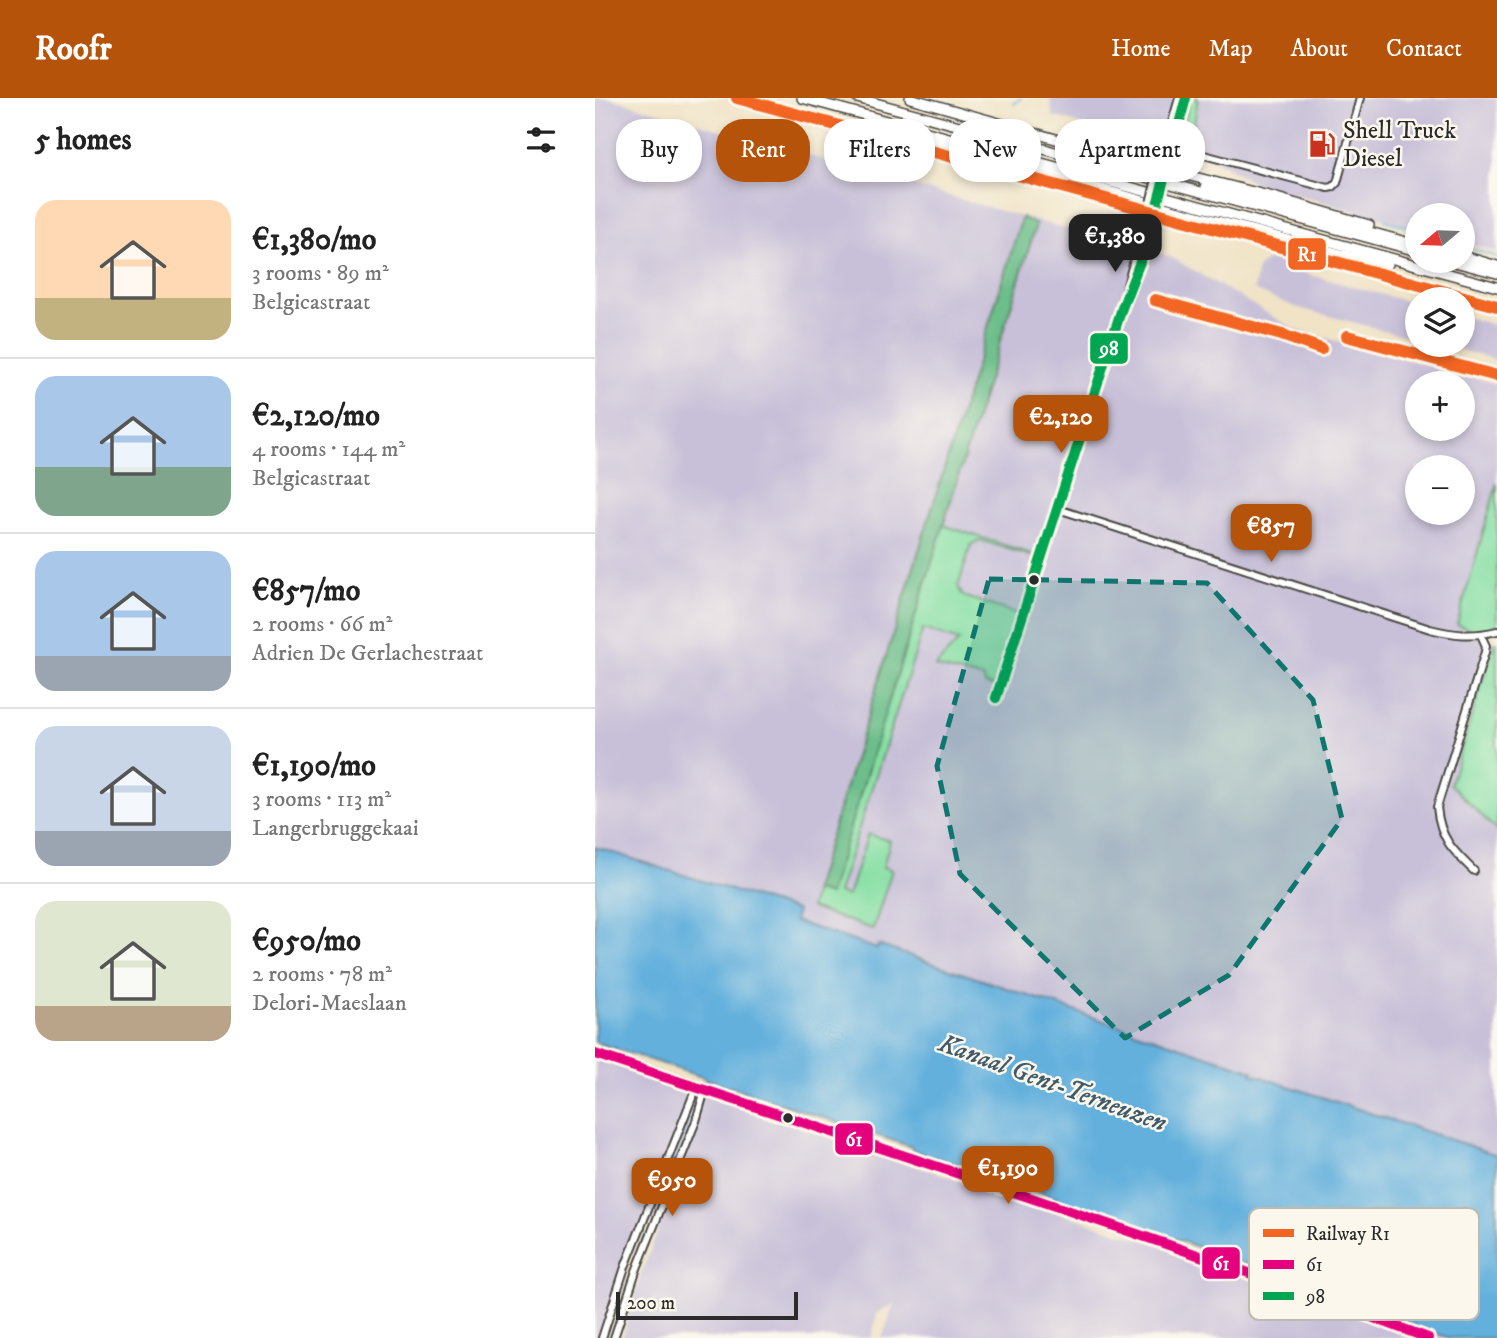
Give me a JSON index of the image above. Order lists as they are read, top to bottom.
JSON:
{
  "water": ["Kanaal Gent-Terneuzen"],
  "places": {
    "fuel station": ["Shell Truck Diesel"]
  },
  "lines": ["rail line R1", "transit line 98", "transit line 61"],
  "legend": ["Railway R1", "61", "98"],
  "scale_bar": "200 m",
  "north": "left",
  "page": {
    "header": "Roofr",
    "nav": [
      "Home",
      "Map",
      "About",
      "Contact"
    ],
    "heading": "5 homes",
    "chip": [
      "Buy",
      "Rent",
      "Filters",
      "New",
      "Apartment"
    ],
    "list": [
      {
        "name": "€1,380/mo",
        "note": "3 rooms · 89 m² · Belgicastraat"
      },
      {
        "name": "€2,120/mo",
        "note": "4 rooms · 144 m² · Belgicastraat"
      },
      {
        "name": "€857/mo",
        "note": "2 rooms · 66 m² · Adrien De Gerlachestraat"
      },
      {
        "name": "€1,190/mo",
        "note": "3 rooms · 113 m² · Langerbruggekaai"
      },
      {
        "name": "€950/mo",
        "note": "2 rooms · 78 m² · Delori-Maeslaan"
      }
    ],
    "map_buttons": ["+", "−"],
    "price": [
      "€1,380",
      "€2,120",
      "€857",
      "€1,190",
      "€950"
    ],
    "scale": "200 m"
  }
}
